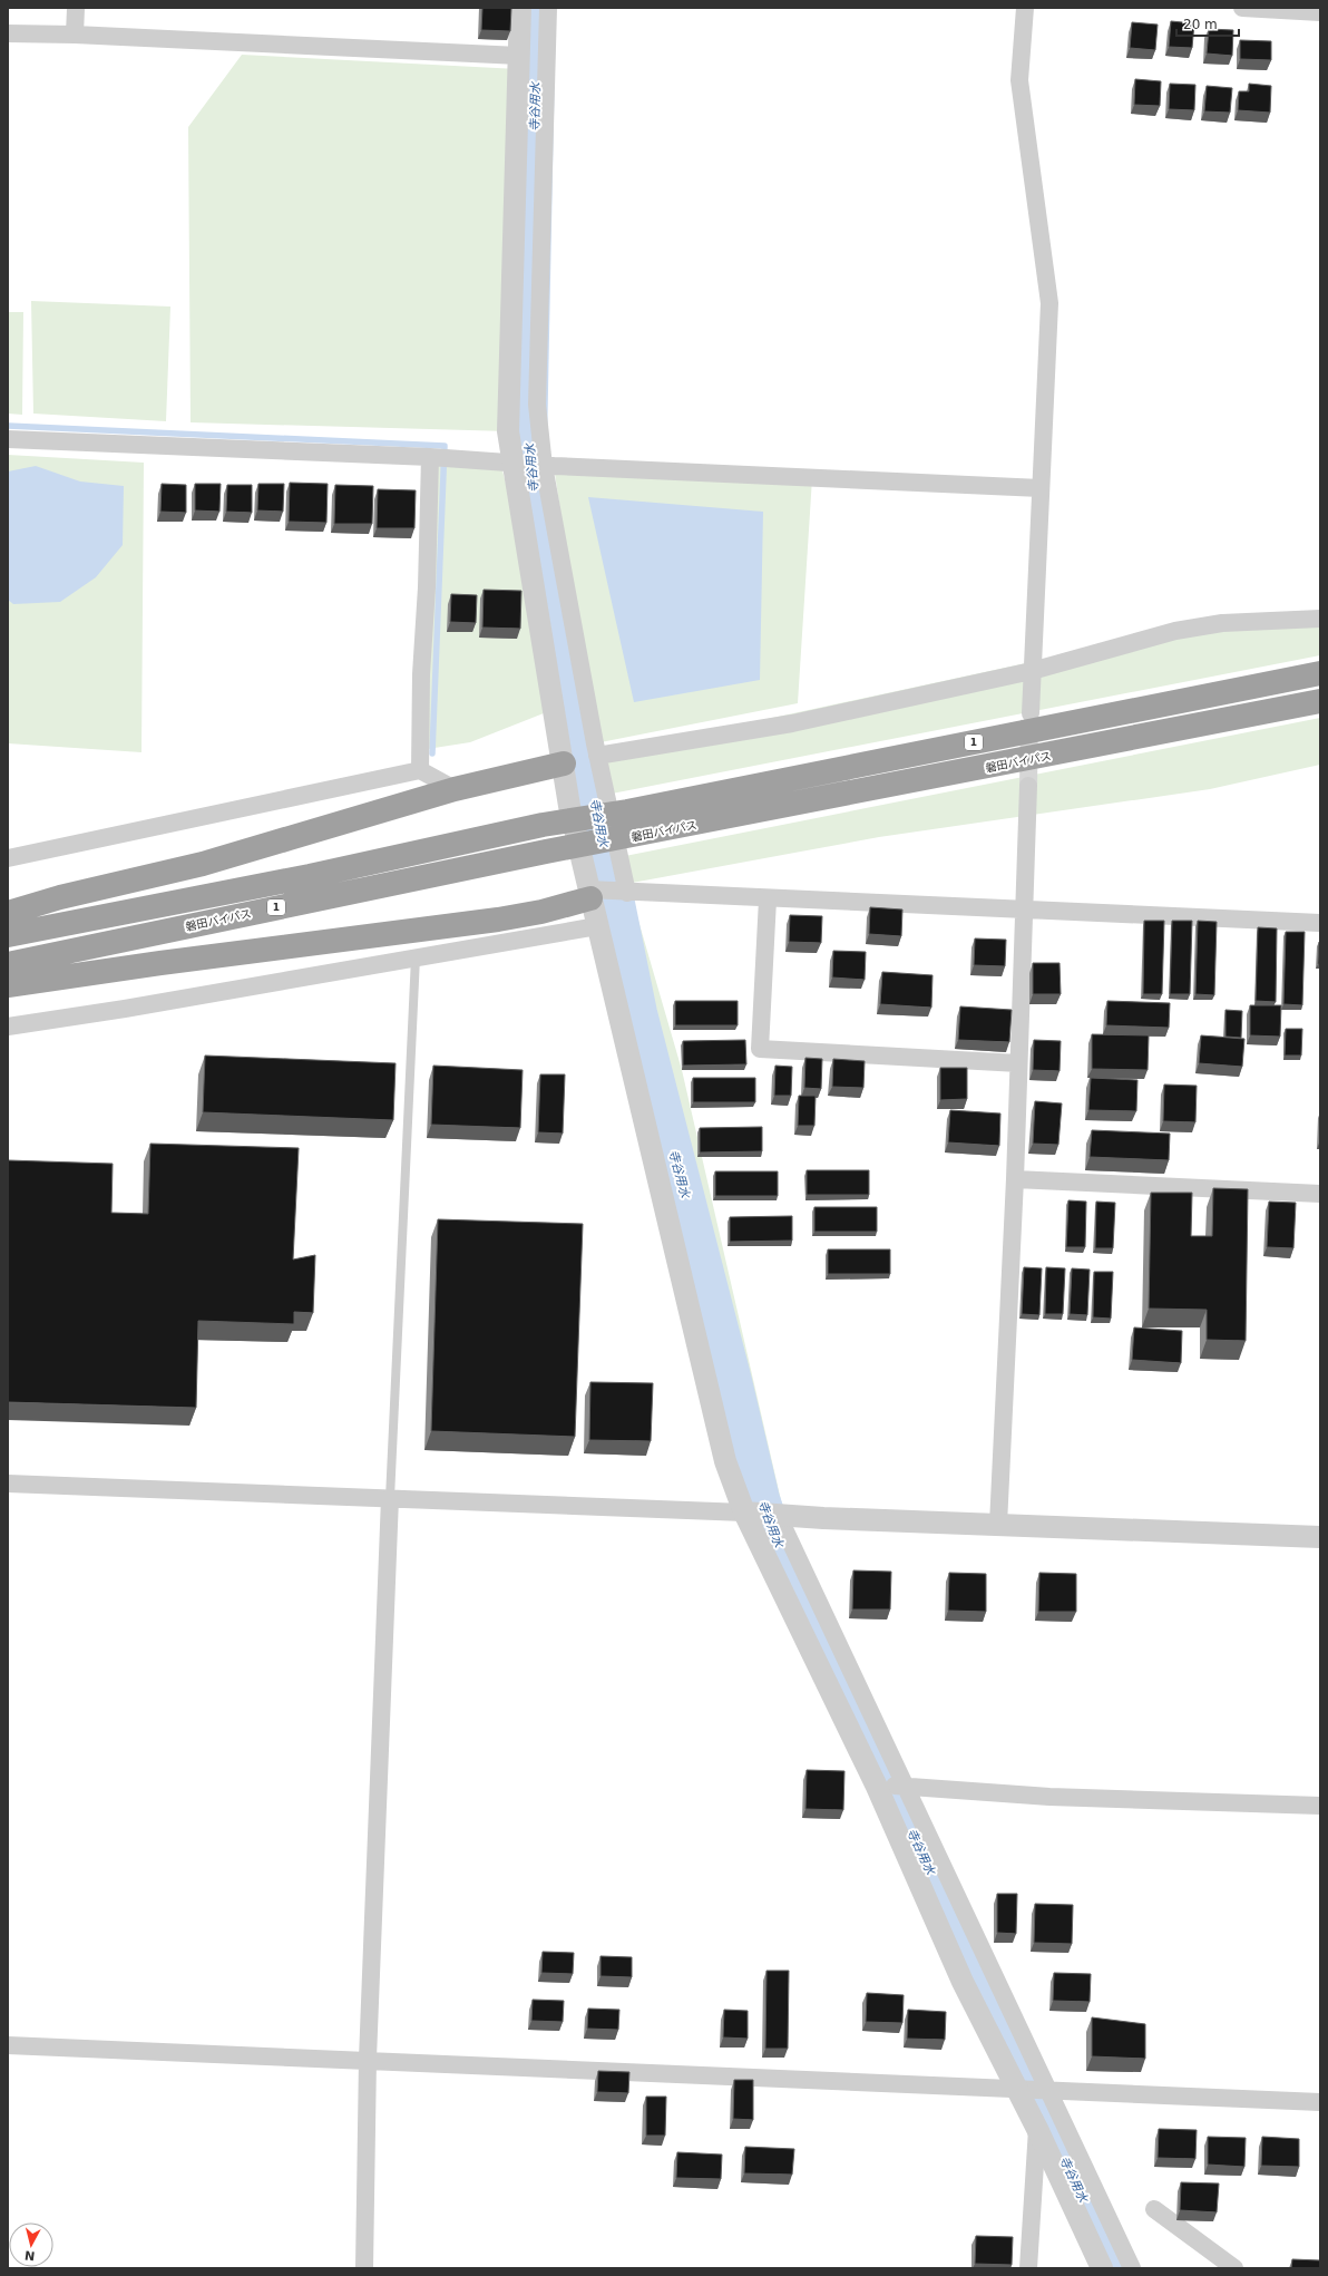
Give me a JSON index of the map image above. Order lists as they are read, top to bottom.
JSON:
{
  "streets": {
    "highway": ["1", "磐田バイパス"]
  },
  "water": ["寺谷用水"],
  "scale_bar": "20 m",
  "north": "bottom"
}
